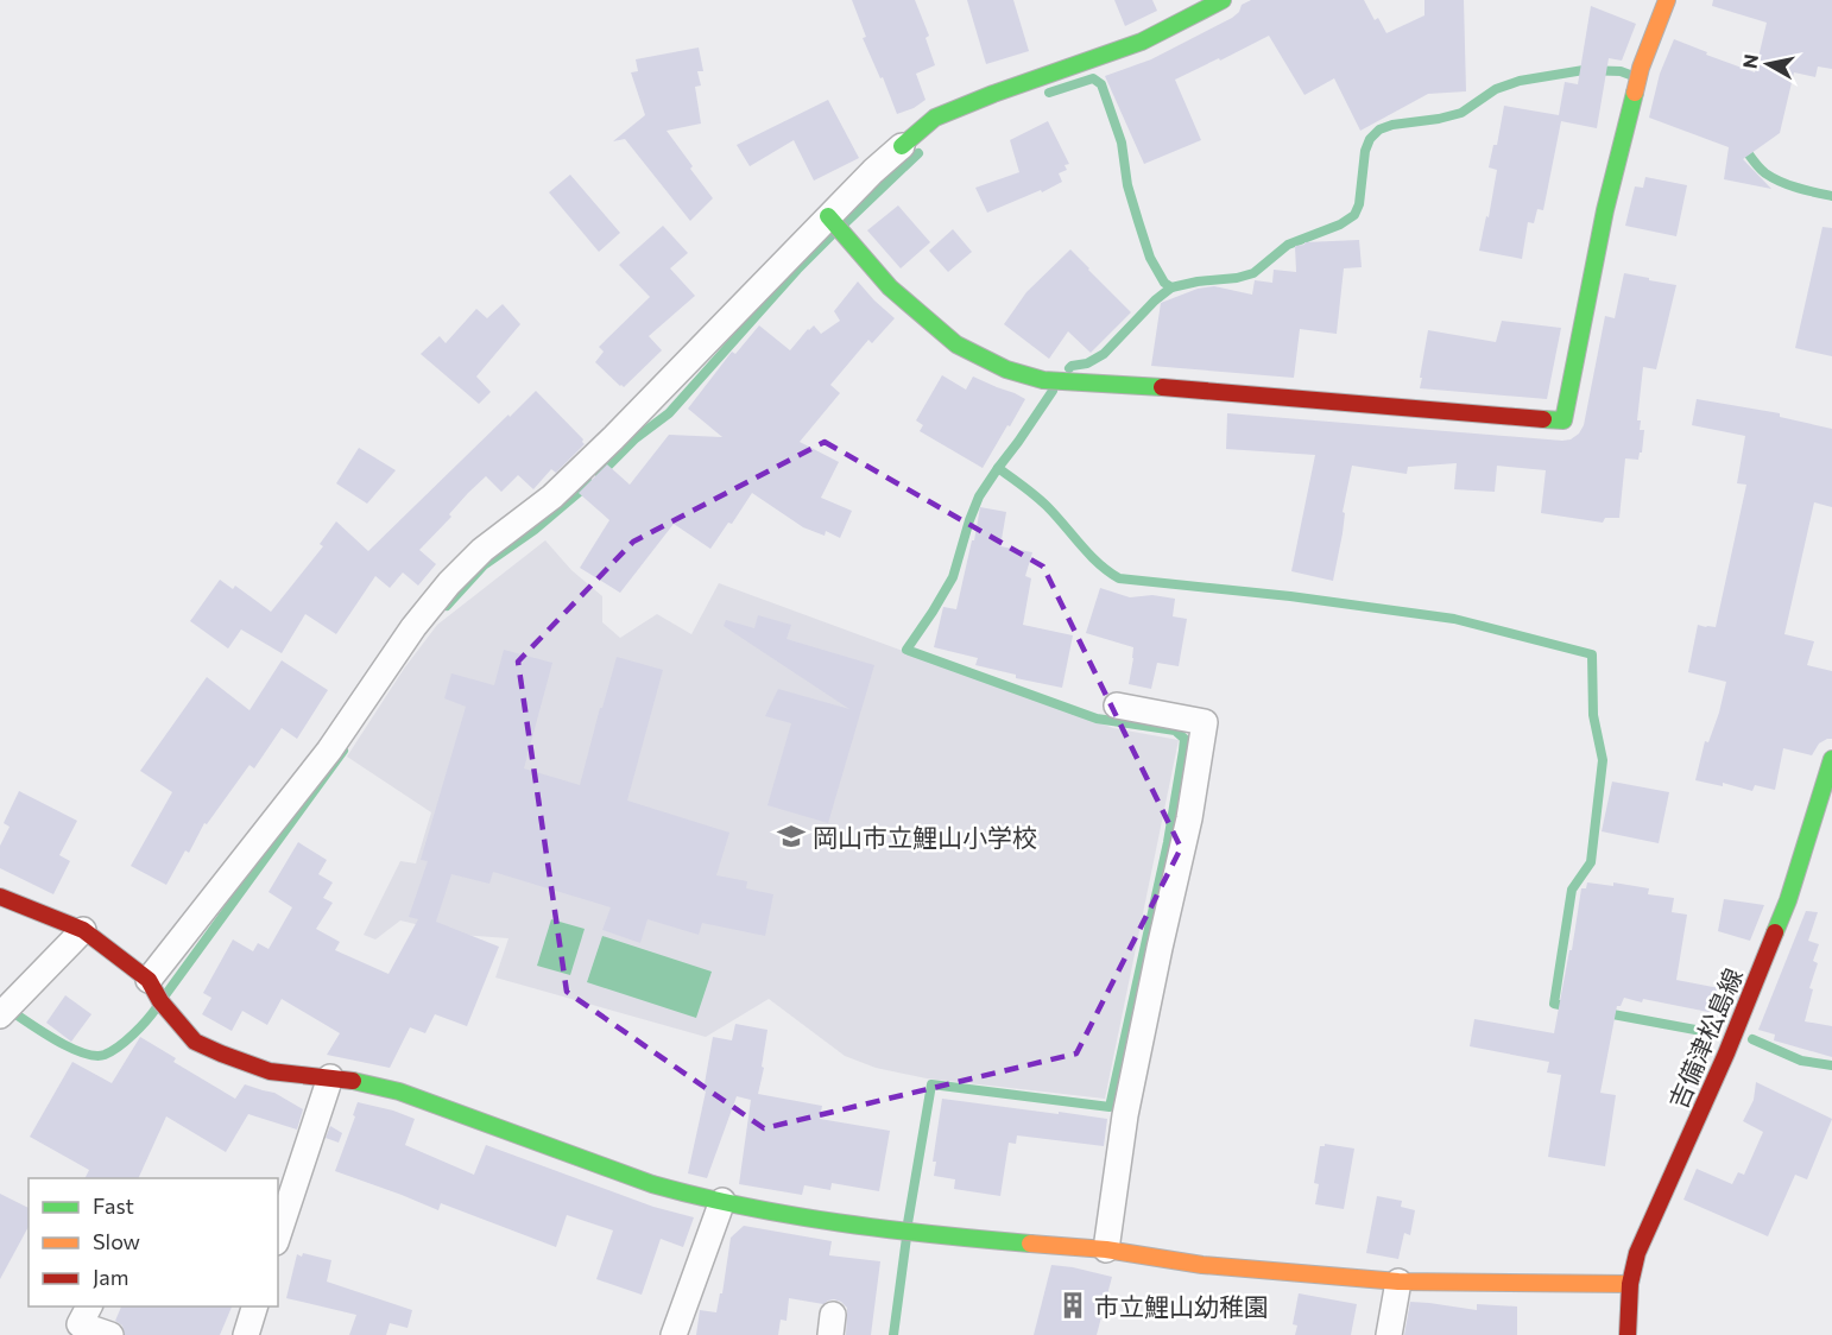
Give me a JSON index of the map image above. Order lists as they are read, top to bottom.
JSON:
{
  "streets": {
    "street": ["吉備津松島線"]
  },
  "places": {
    "school or university": ["岡山市立鯉山小学校"],
    "building": ["市立鯉山幼稚園"]
  },
  "legend": ["Fast", "Slow", "Jam"],
  "north": "left"
}
